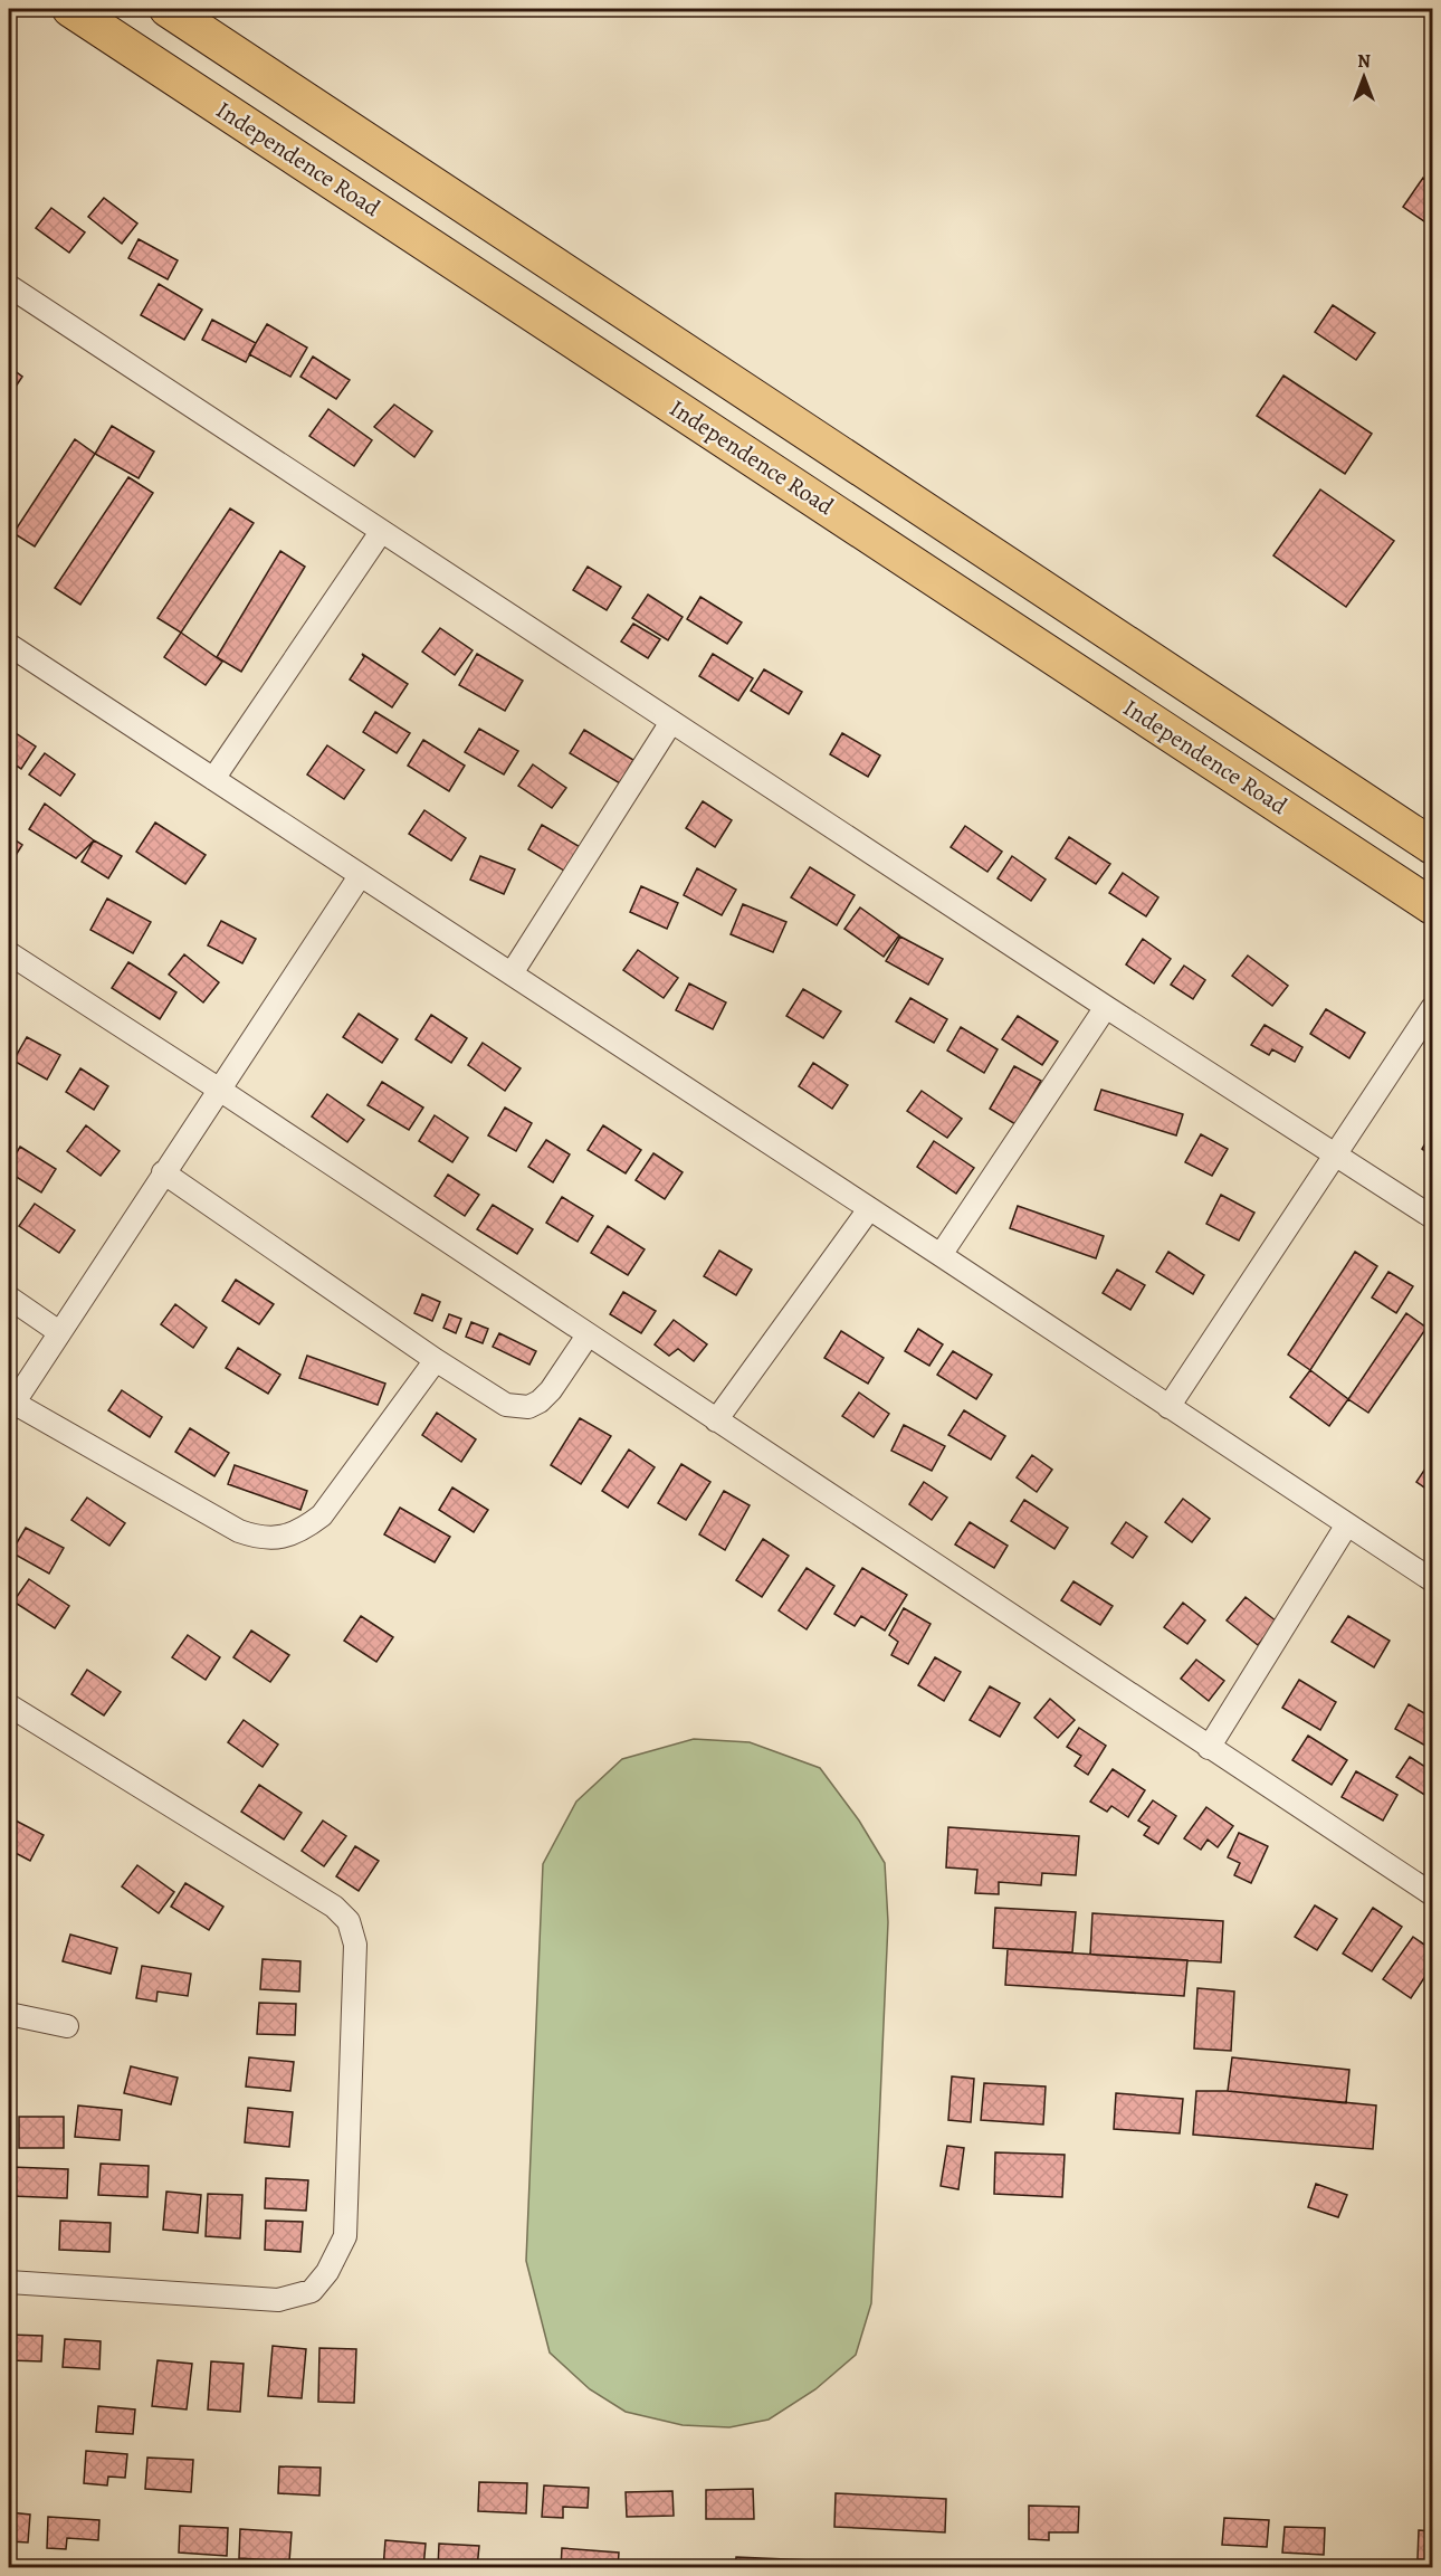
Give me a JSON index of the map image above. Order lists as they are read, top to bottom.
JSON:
{
  "streets": {
    "main road": ["Independence Road"]
  },
  "north": "top"
}
